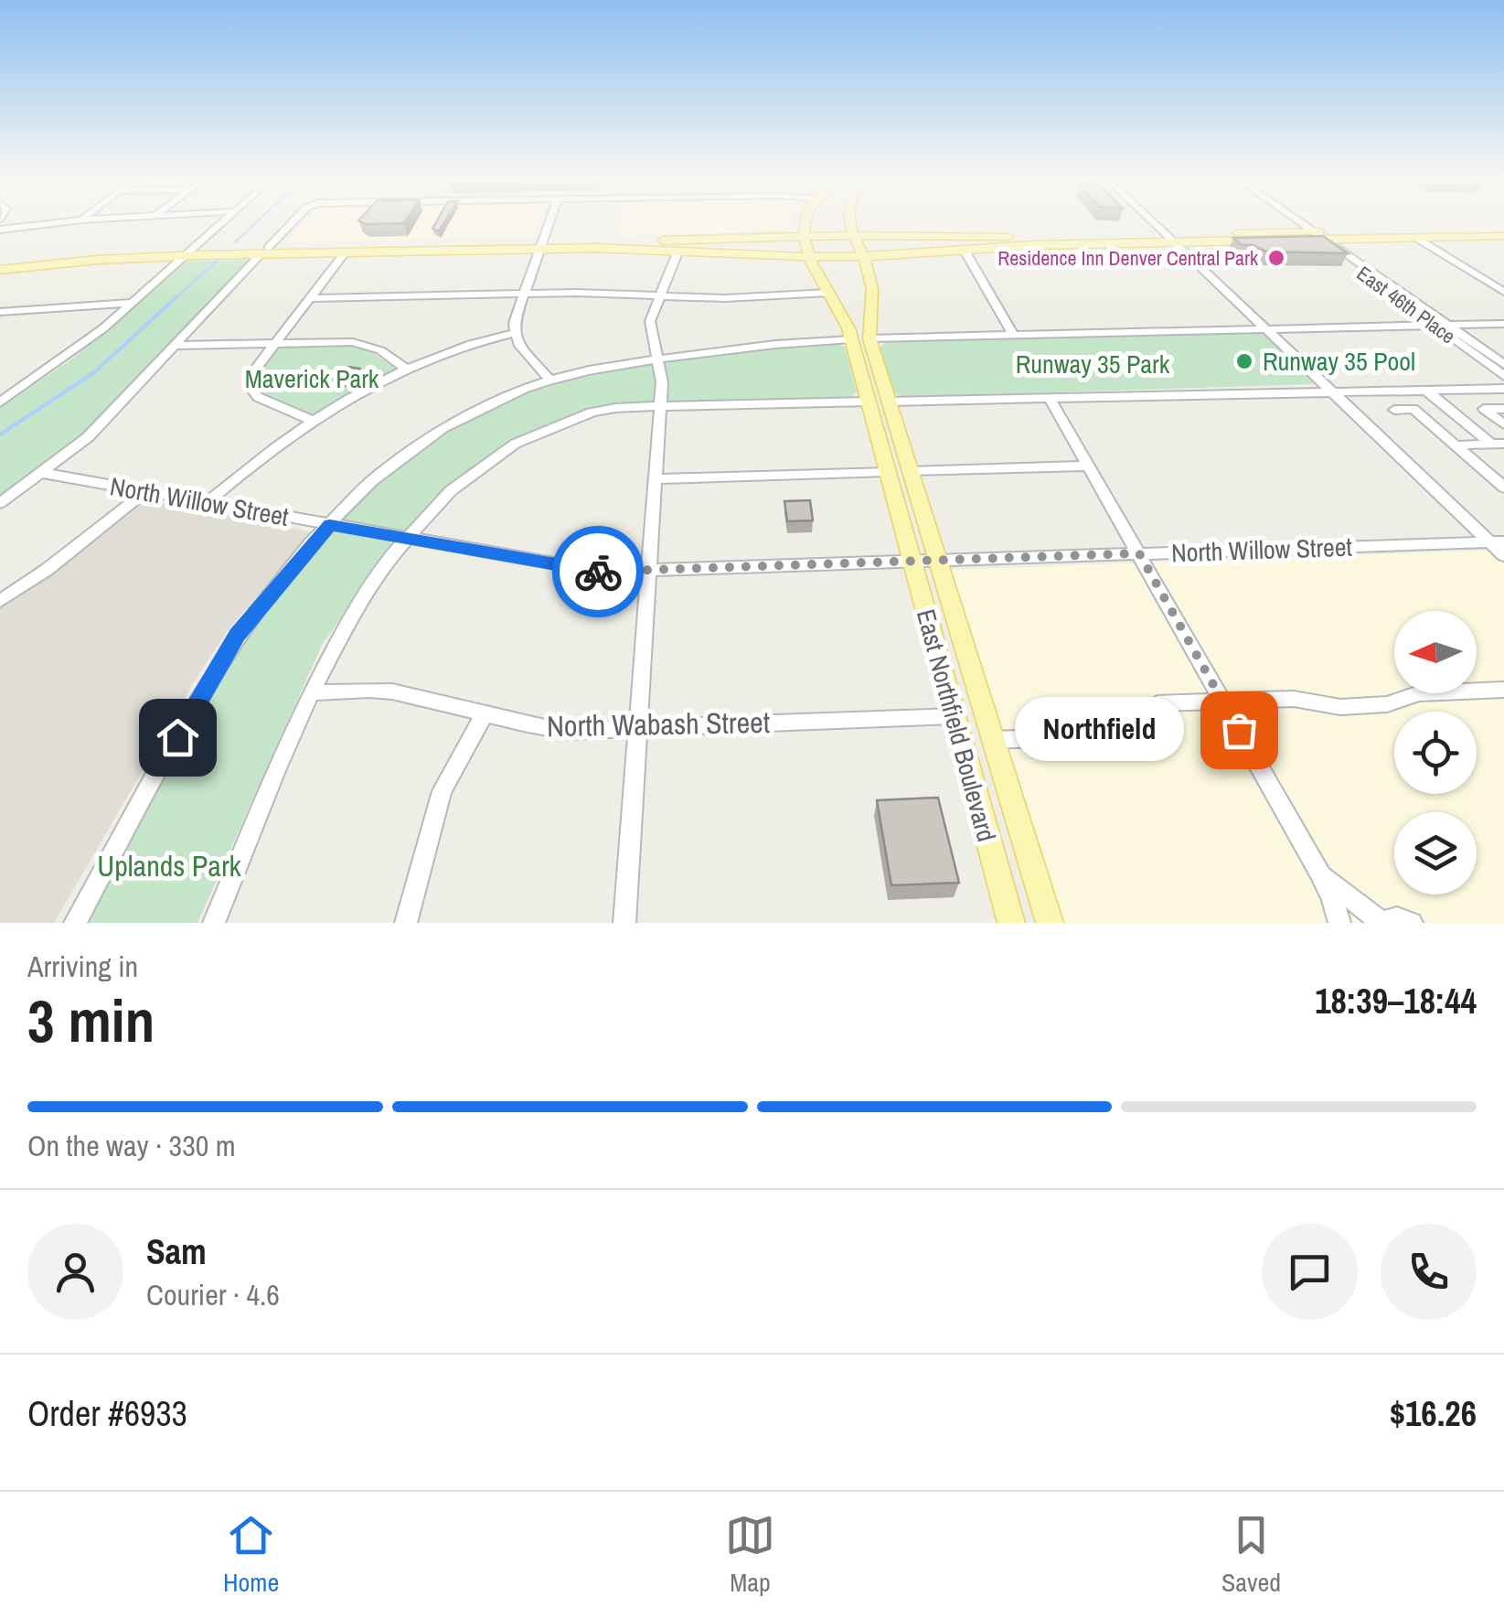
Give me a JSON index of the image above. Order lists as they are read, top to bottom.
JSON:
{
  "streets": {
    "main road": ["East Northfield Boulevard"],
    "street": ["East 46th Place", "North Willow Street", "North Wabash Street"]
  },
  "crossings": [
    ["North Willow Street", "East Northfield Boulevard"],
    ["North Wabash Street", "East Northfield Boulevard"]
  ],
  "parks": ["Runway 35 Park", "Maverick Park", "Uplands Park"],
  "places": ["Residence Inn Denver Central Park", "Runway 35 Pool", "Northfield"],
  "north": "left",
  "page": {
    "bubble": "Northfield",
    "heading": ["3 min", "Arriving in", "18:39–18:44"],
    "panel": [
      "Sam",
      "Courier · 4.6",
      "Order #6933",
      "$16.26"
    ],
    "bar": "On the way · 330 m",
    "tabs": ["Home", "Map", "Saved"]
  }
}
